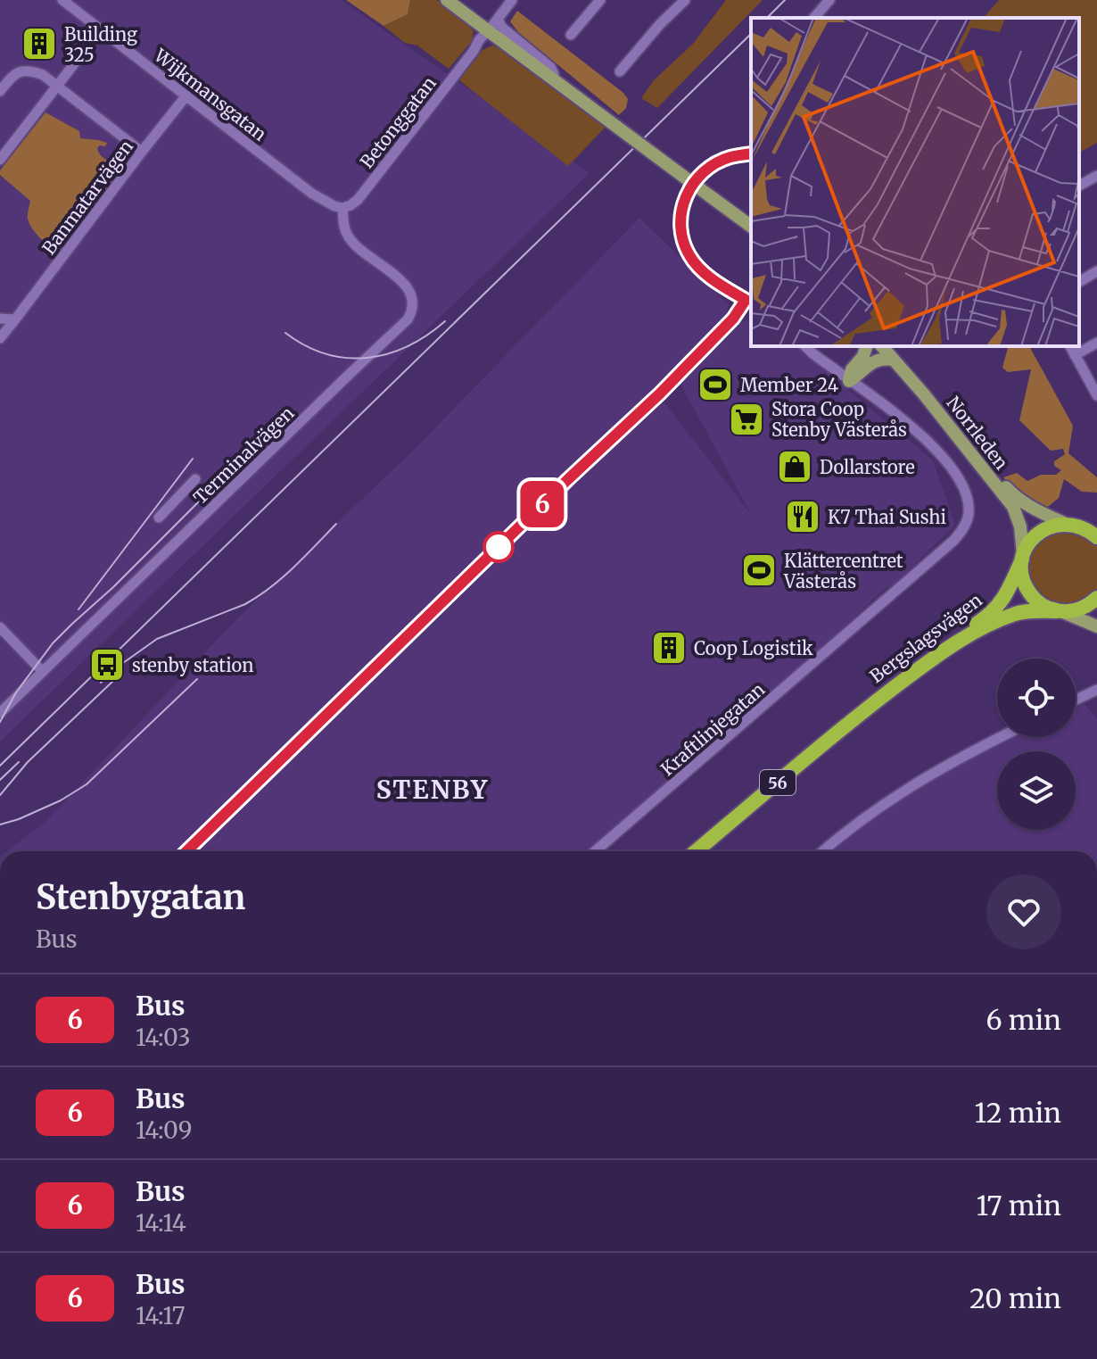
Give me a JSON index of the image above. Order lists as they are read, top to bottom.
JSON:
{
  "streets": {
    "highway": ["Bergslagsvägen", "56"],
    "main road": ["Norrleden"],
    "street": [
      "Wijkmansgatan",
      "Betonggatan",
      "Banmatarvägen",
      "Terminalvägen",
      "Kraftlinjegatan"
    ]
  },
  "crossings": [
    ["Wijkmansgatan", "Betonggatan"],
    ["Wijkmansgatan", "Banmatarvägen"],
    ["Wijkmansgatan", "Terminalvägen"],
    ["Betonggatan", "Terminalvägen"],
    ["Norrleden", "Bergslagsvägen"],
    ["Norrleden", "56"],
    ["Bergslagsvägen", "56"]
  ],
  "districts": ["STENBY"],
  "places": {
    "building": ["Building 325", "Coop Logistik"],
    "sports": ["Member 24", "Klättercentret Västerås"],
    "supermarket": ["Stora Coop Stenby Västerås"],
    "shop": ["Dollarstore"],
    "restaurant": ["K7 Thai Sushi"],
    "bus stop": ["stenby station"]
  },
  "lines": ["bus line 6"],
  "page": {
    "on_map": "6",
    "heading": ["Stenbygatan", "Bus"],
    "list": [
      {
        "mark": "6",
        "name": "Bus",
        "note": "14:03",
        "value": "6 min"
      },
      {
        "mark": "6",
        "name": "Bus",
        "note": "14:09",
        "value": "12 min"
      },
      {
        "mark": "6",
        "name": "Bus",
        "note": "14:14",
        "value": "17 min"
      },
      {
        "mark": "6",
        "name": "Bus",
        "note": "14:17",
        "value": "20 min"
      }
    ]
  }
}
